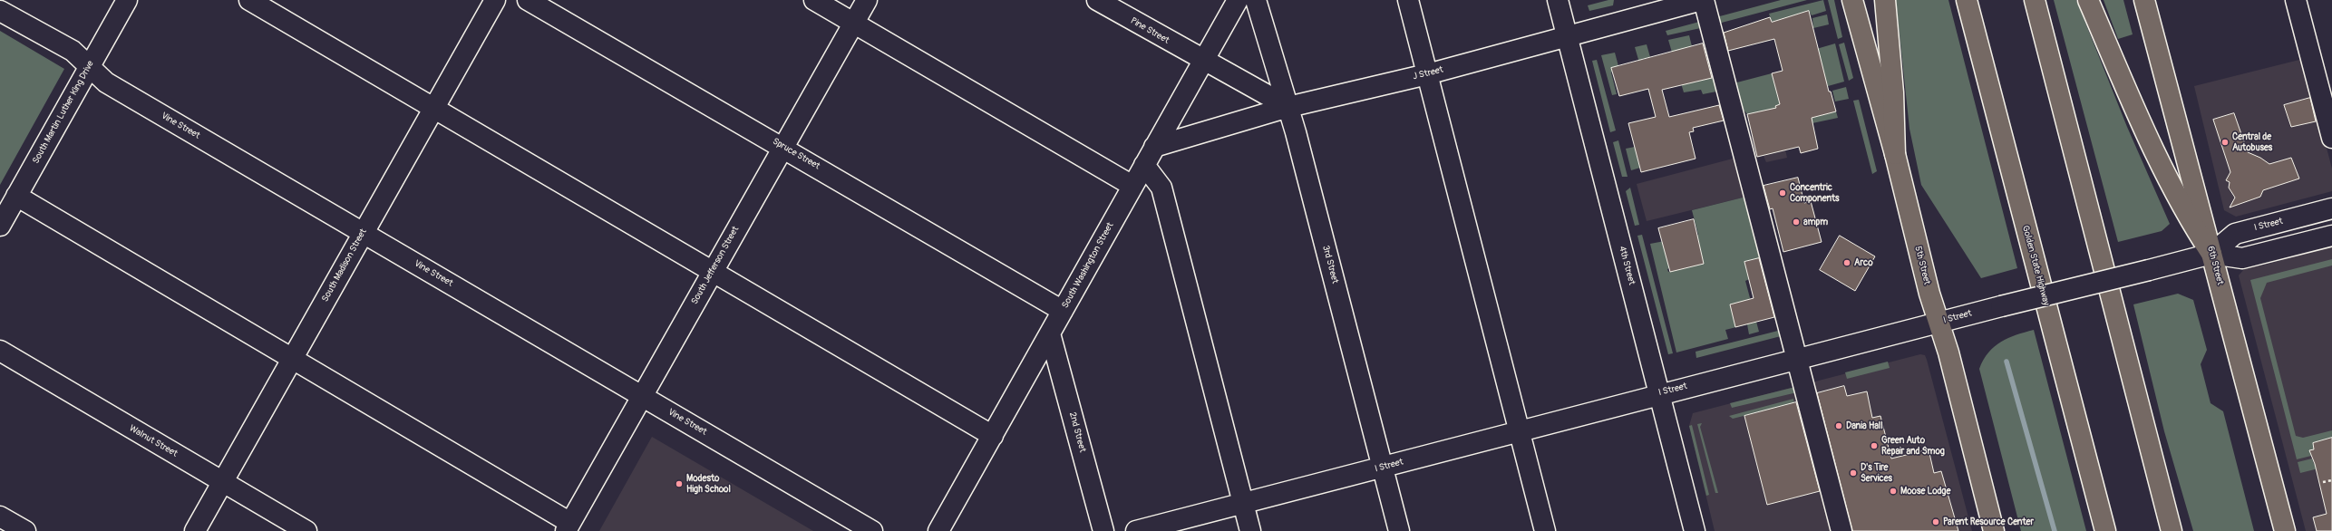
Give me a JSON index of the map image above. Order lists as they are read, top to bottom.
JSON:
{
  "streets": {
    "main road": ["5th Street", "Golden State Highway", "6th Street"],
    "street": [
      "Pine Street",
      "J Street",
      "South Martin Luther King Drive",
      "Vine Street",
      "Spruce Street",
      "I Street",
      "3rd Street",
      "South Madison Street",
      "South Jefferson Street",
      "South Washington Street",
      "4th Street",
      "2nd Street",
      "Walnut Street"
    ]
  },
  "crossings": [
    ["Pine Street", "J Street"],
    ["Pine Street", "3rd Street"],
    ["Pine Street", "South Washington Street"],
    ["J Street", "3rd Street"],
    ["J Street", "South Washington Street"],
    ["J Street", "4th Street"],
    ["South Martin Luther King Drive", "Vine Street"],
    ["Vine Street", "South Madison Street"],
    ["Vine Street", "South Jefferson Street"],
    ["Spruce Street", "South Jefferson Street"],
    ["Spruce Street", "South Washington Street"],
    ["I Street", "3rd Street"],
    ["I Street", "4th Street"],
    ["I Street", "5th Street"],
    ["I Street", "6th Street"],
    ["South Madison Street", "Walnut Street"],
    ["South Washington Street", "2nd Street"]
  ],
  "places": [
    "Central de Autobuses",
    "Concentric Components",
    "ampm",
    "Arco",
    "Dania Hall",
    "Green Auto Repair and Smog",
    "D's Tire Services",
    "Modesto High School",
    "Moose Lodge",
    "Parent Resource Center"
  ]
}
